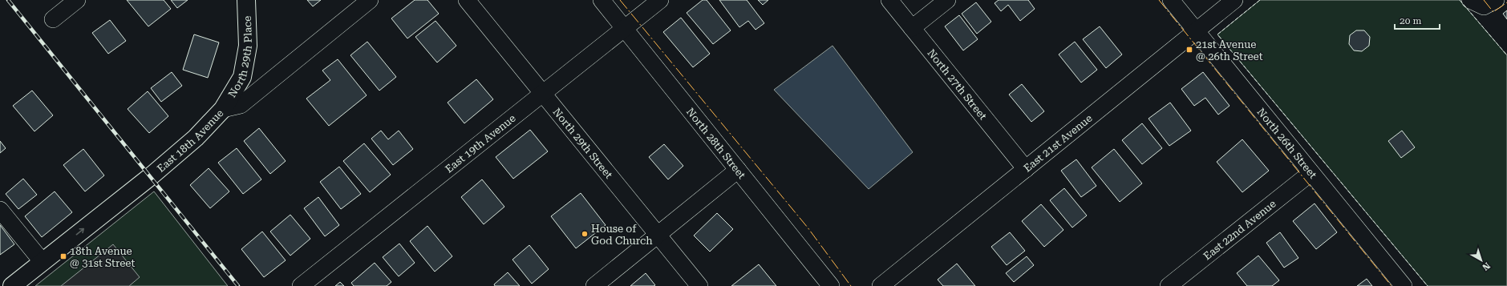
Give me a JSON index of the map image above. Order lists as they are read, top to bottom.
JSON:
{
  "streets": {
    "main road": ["North 29th Place", "East 18th Avenue"],
    "street": [
      "North 27th Street",
      "North 29th Street",
      "East 19th Avenue",
      "North 28th Street",
      "East 21st Avenue",
      "North 26th Street",
      "East 22nd Avenue"
    ]
  },
  "crossings": [
    ["North 29th Place", "East 18th Avenue"],
    ["North 27th Street", "East 21st Avenue"],
    ["North 29th Street", "East 19th Avenue"],
    ["East 19th Avenue", "North 28th Street"],
    ["East 21st Avenue", "North 26th Street"],
    ["North 26th Street", "East 22nd Avenue"]
  ],
  "one_way": ["East 18th Avenue"],
  "places": {
    "transit": ["21st Avenue @ 26th Street", "18th Avenue @ 31st Street"],
    "other": ["House of God Church"]
  },
  "scale_bar": "20 m",
  "north": "bottom right"
}
